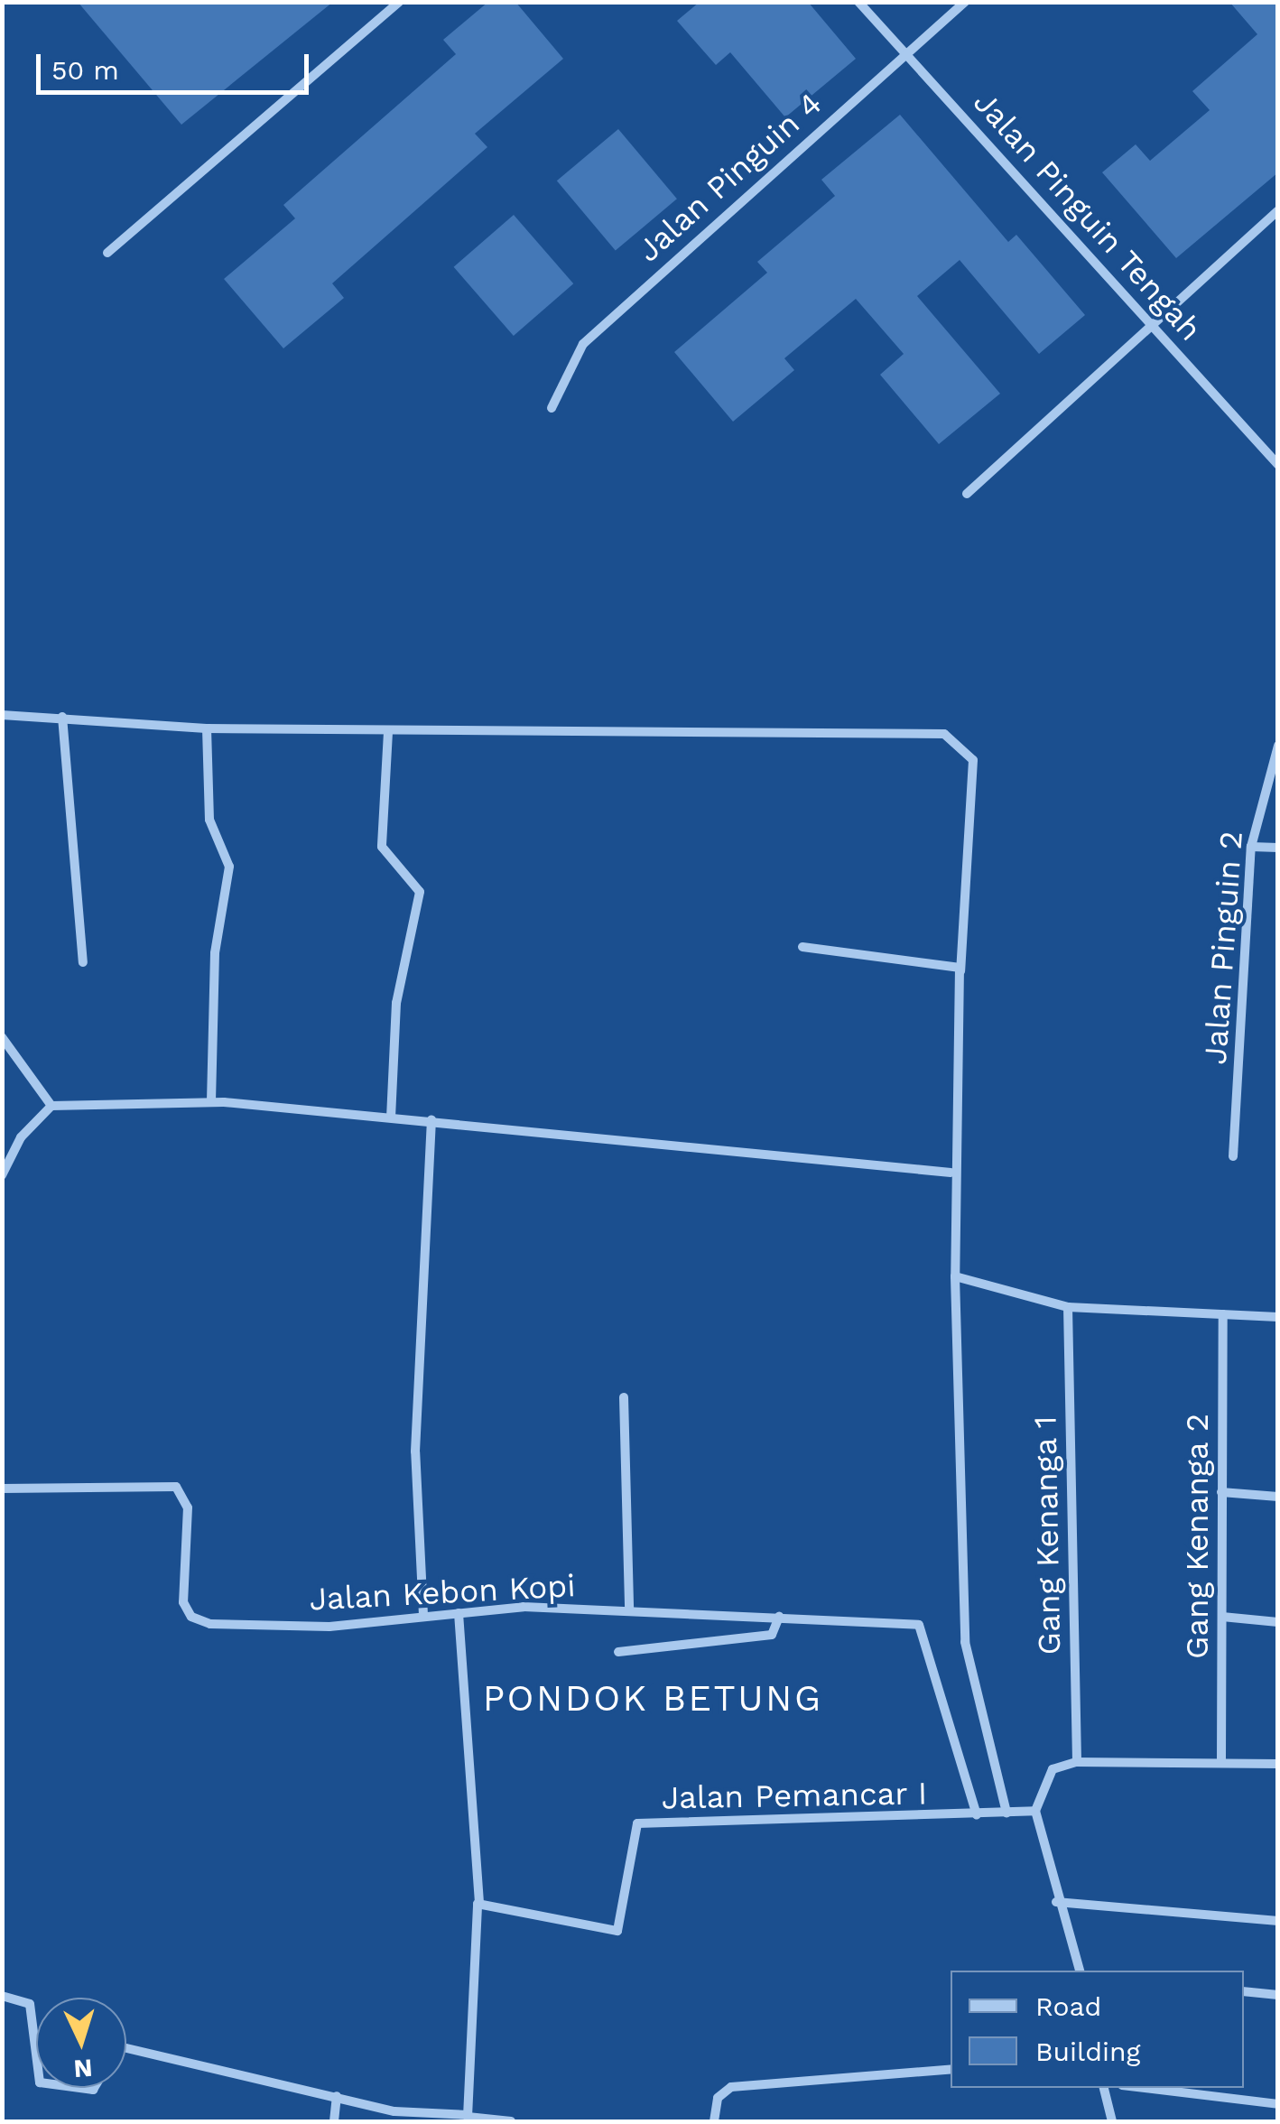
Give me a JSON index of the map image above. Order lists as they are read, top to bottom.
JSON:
{
  "streets": {
    "street": [
      "Jalan Pinguin 4",
      "Jalan Pinguin Tengah",
      "Jalan Pinguin 2",
      "Gang Kenanga 1",
      "Gang Kenanga 2",
      "Jalan Kebon Kopi",
      "Jalan Pemancar I"
    ]
  },
  "crossings": [
    ["Jalan Pinguin 4", "Jalan Pinguin Tengah"],
    ["Jalan Kebon Kopi", "Jalan Pemancar I"]
  ],
  "districts": ["PONDOK BETUNG"],
  "legend": ["Road", "Building"],
  "scale_bar": "50 m",
  "north": "bottom"
}
